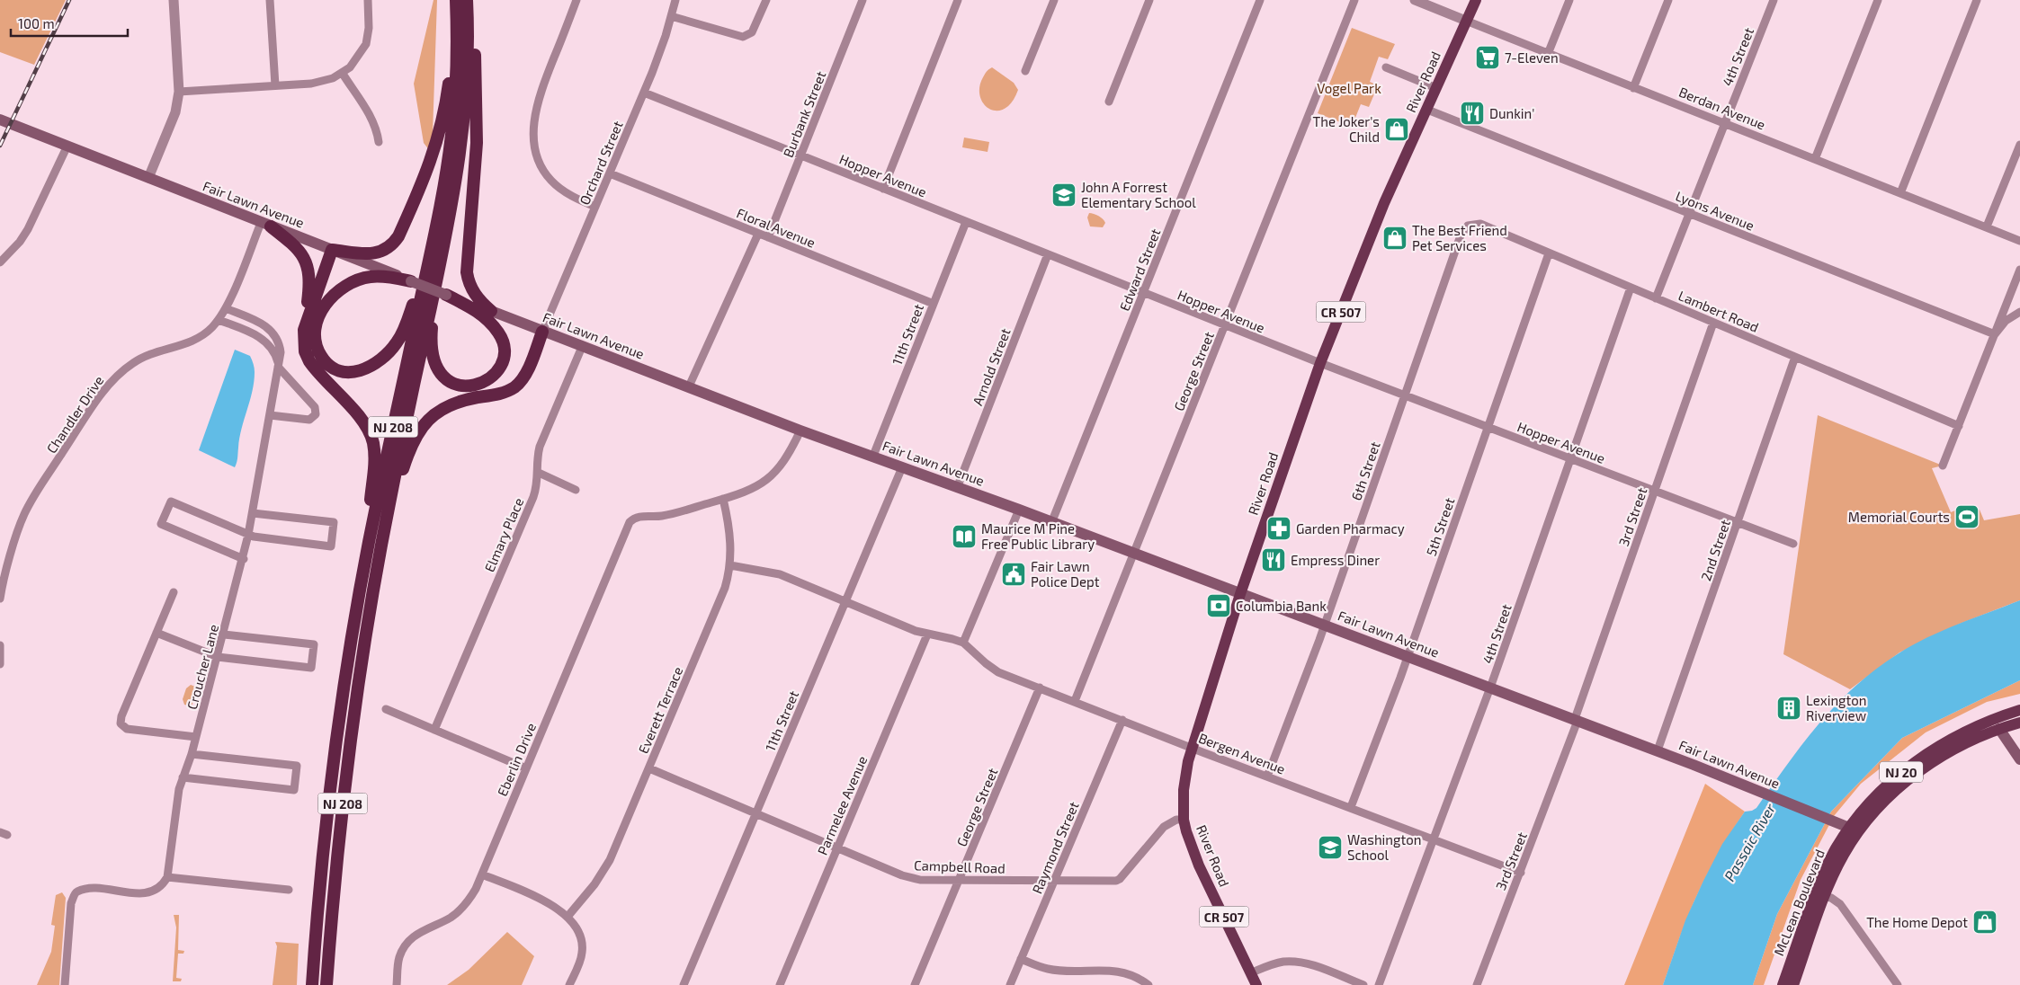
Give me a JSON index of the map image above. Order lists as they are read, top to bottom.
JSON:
{
  "streets": {
    "highway": ["NJ 208"],
    "main road": [
      "River Road",
      "Fair Lawn Avenue",
      "CR 507",
      "NJ 20",
      "McLean Boulevard"
    ],
    "street": [
      "4th Street",
      "Berdan Avenue",
      "Burbank Street",
      "Orchard Street",
      "Hopper Avenue",
      "Lyons Avenue",
      "Floral Avenue",
      "Edward Street",
      "Lambert Road",
      "11th Street",
      "Arnold Street",
      "George Street",
      "Chandler Drive",
      "6th Street",
      "3rd Street",
      "5th Street",
      "Elmary Place",
      "2nd Street",
      "Croucher Lane",
      "Everett Terrace",
      "Bergen Avenue",
      "Eberlin Drive",
      "Parmelee Avenue",
      "Raymond Street",
      "Campbell Road"
    ]
  },
  "crossings": [
    ["4th Street", "Berdan Avenue"],
    ["4th Street", "Hopper Avenue"],
    ["4th Street", "Fair Lawn Avenue"],
    ["4th Street", "Lyons Avenue"],
    ["4th Street", "Lambert Road"],
    ["4th Street", "Bergen Avenue"],
    ["River Road", "Berdan Avenue"],
    ["River Road", "Hopper Avenue"],
    ["River Road", "Fair Lawn Avenue"],
    ["River Road", "Lyons Avenue"],
    ["River Road", "Bergen Avenue"],
    ["River Road", "Campbell Road"],
    ["Burbank Street", "Hopper Avenue"],
    ["Burbank Street", "Floral Avenue"],
    ["Orchard Street", "Hopper Avenue"],
    ["Orchard Street", "Fair Lawn Avenue"],
    ["Orchard Street", "Floral Avenue"],
    ["Hopper Avenue", "Edward Street"],
    ["Hopper Avenue", "11th Street"],
    ["Hopper Avenue", "Arnold Street"],
    ["Hopper Avenue", "George Street"],
    ["Hopper Avenue", "6th Street"],
    ["Hopper Avenue", "3rd Street"],
    ["Hopper Avenue", "5th Street"],
    ["Hopper Avenue", "2nd Street"],
    ["Fair Lawn Avenue", "Edward Street"],
    ["Fair Lawn Avenue", "11th Street"],
    ["Fair Lawn Avenue", "Arnold Street"],
    ["Fair Lawn Avenue", "George Street"],
    ["Fair Lawn Avenue", "Chandler Drive"],
    ["Fair Lawn Avenue", "6th Street"],
    ["Fair Lawn Avenue", "3rd Street"],
    ["Fair Lawn Avenue", "5th Street"],
    ["Fair Lawn Avenue", "Elmary Place"],
    ["Fair Lawn Avenue", "2nd Street"],
    ["Fair Lawn Avenue", "McLean Boulevard"],
    ["Floral Avenue", "11th Street"],
    ["Lambert Road", "6th Street"],
    ["Lambert Road", "3rd Street"],
    ["Lambert Road", "5th Street"],
    ["Lambert Road", "2nd Street"],
    ["11th Street", "Campbell Road"],
    ["George Street", "Bergen Avenue"],
    ["George Street", "Campbell Road"],
    ["Chandler Drive", "Croucher Lane"],
    ["6th Street", "Bergen Avenue"],
    ["3rd Street", "Bergen Avenue"],
    ["5th Street", "Bergen Avenue"],
    ["Everett Terrace", "Eberlin Drive"],
    ["Everett Terrace", "Campbell Road"],
    ["Bergen Avenue", "Raymond Street"],
    ["Parmelee Avenue", "Campbell Road"],
    ["Raymond Street", "Campbell Road"]
  ],
  "water": ["Passaic River"],
  "parks": ["Vogel Park"],
  "places": {
    "supermarket": ["7-Eleven"],
    "restaurant": ["Dunkin'", "Empress Diner"],
    "shop": ["The Joker's Child", "The Best Friend Pet Services", "The Home Depot"],
    "school or university": ["John A Forrest Elementary School", "Washington School"],
    "sports": ["Memorial Courts"],
    "pharmacy": ["Garden Pharmacy"],
    "library": ["Maurice M Pine Free Public Library"],
    "public building": ["Fair Lawn Police Dept"],
    "bank": ["Columbia Bank"],
    "building": ["Lexington Riverview"]
  },
  "scale_bar": "100 m"
}
